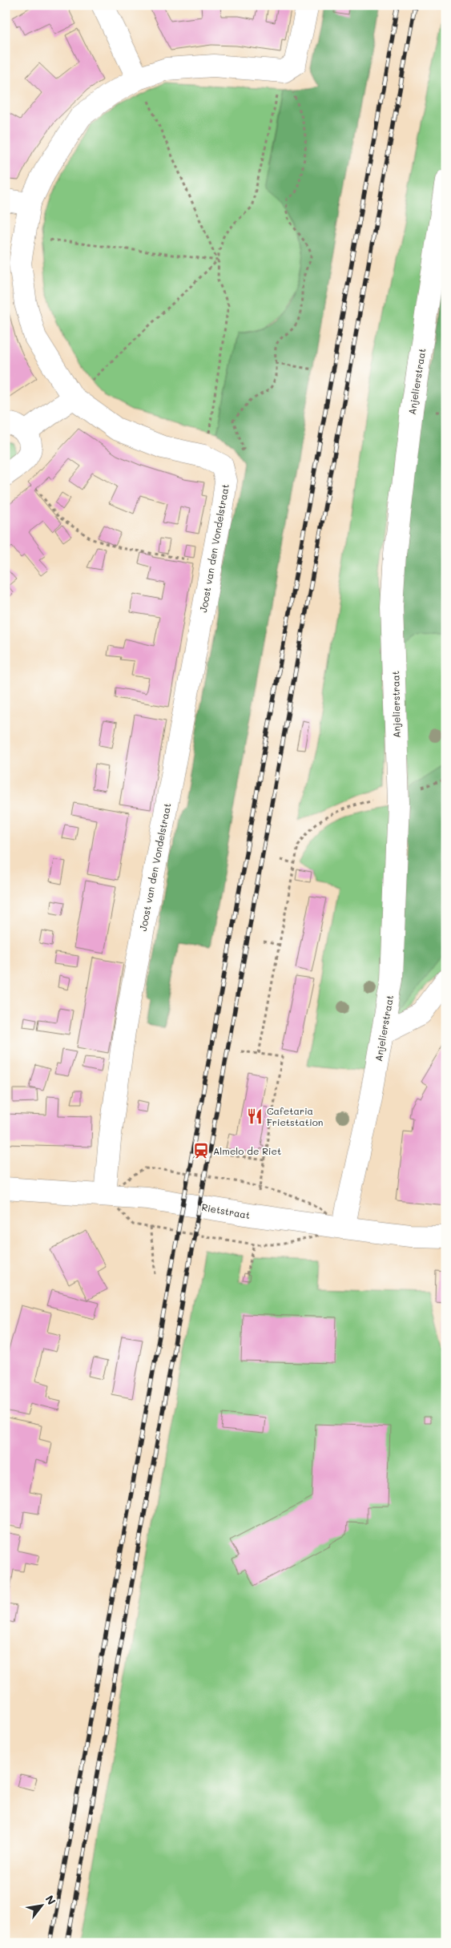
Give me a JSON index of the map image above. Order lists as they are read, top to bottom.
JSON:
{
  "streets": {
    "street": ["Anjelierstraat", "Joost van den Vondelstraat", "Rietstraat"]
  },
  "crossings": [
    ["Anjelierstraat", "Rietstraat"],
    ["Joost van den Vondelstraat", "Rietstraat"]
  ],
  "places": {
    "restaurant": ["Cafetaria Frietstation"],
    "station": ["Almelo de Riet"]
  },
  "north": "top right"
}
